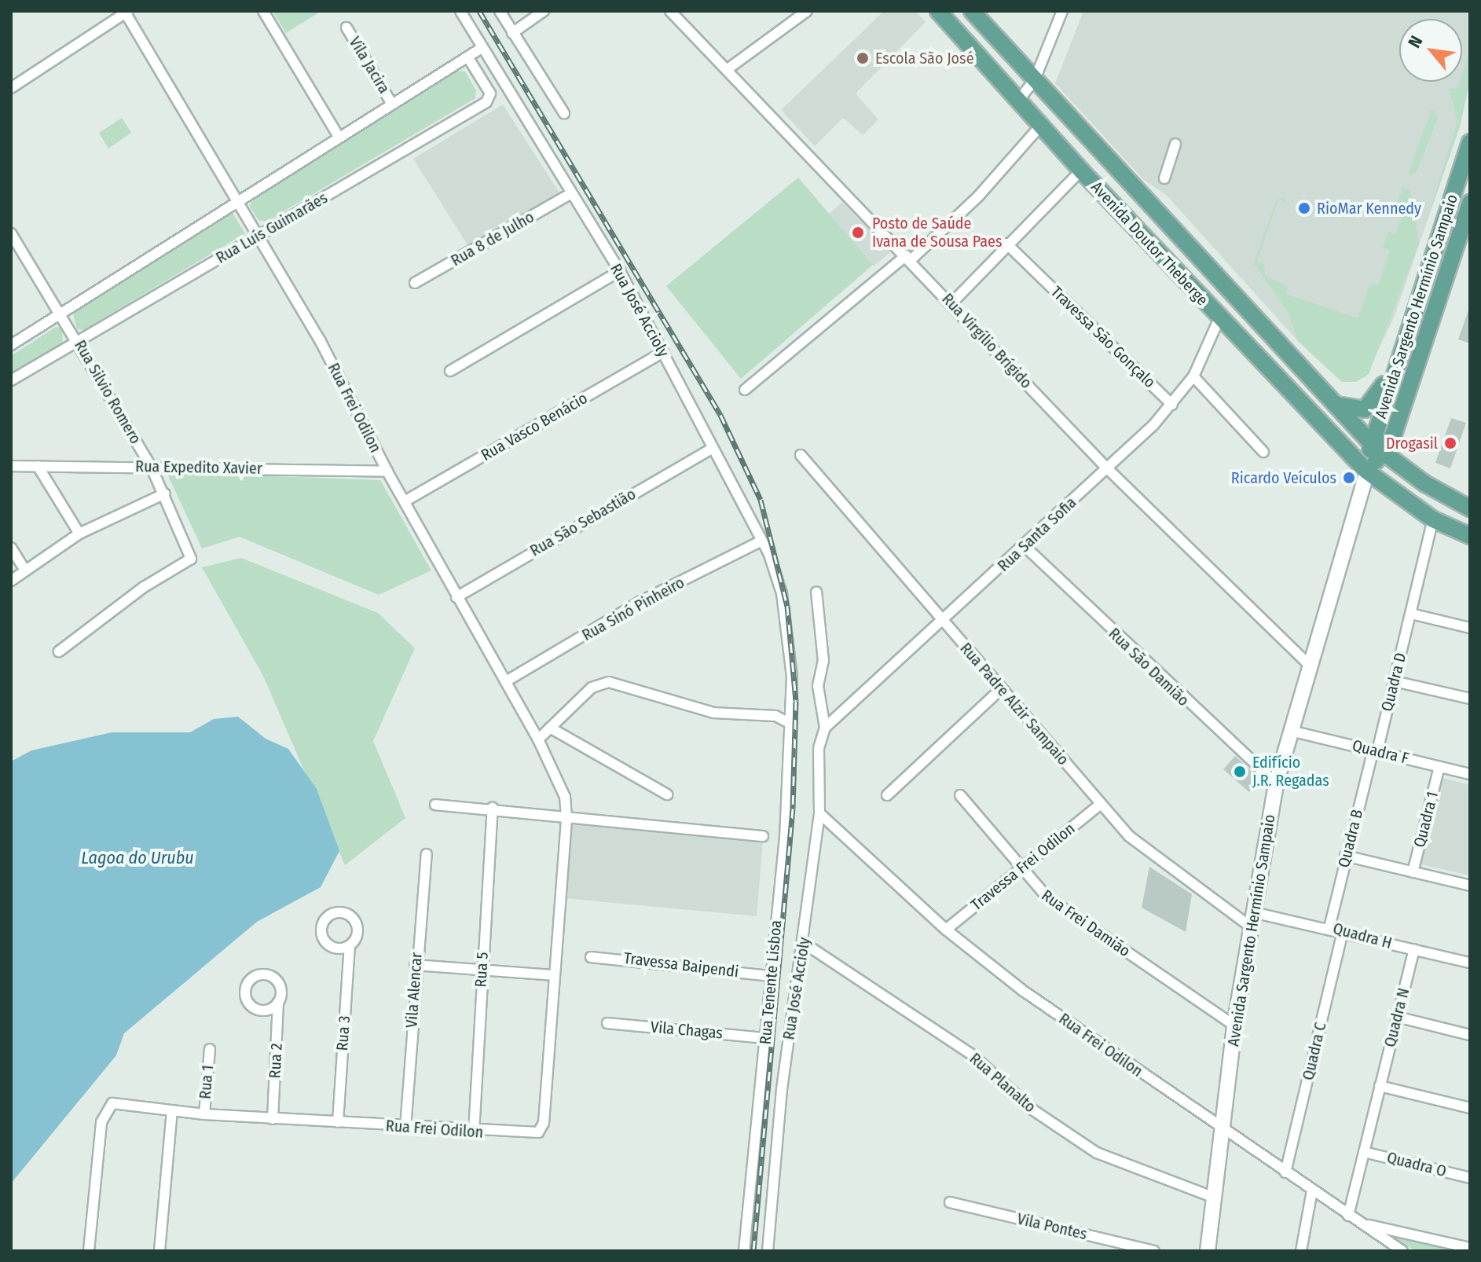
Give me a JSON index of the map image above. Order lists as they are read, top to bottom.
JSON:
{
  "streets": {
    "main road": ["Avenida Doutor Theberge", "Avenida Sargento Hermínio Sampaio"],
    "street": [
      "Vila Jacira",
      "Rua Luís Guimarães",
      "Rua 8 de Julho",
      "Rua José Accioly",
      "Travessa São Gonçalo",
      "Rua Virgílio Brígido",
      "Rua Silvio Romero",
      "Rua Frei Odilon",
      "Rua Vasco Benácio",
      "Rua Expedito Xavier",
      "Rua São Sebastião",
      "Rua Santa Sofia",
      "Rua Sinó Pinheiro",
      "Rua São Damião",
      "Quadra D",
      "Rua Padre Alzir Sampaio",
      "Quadra F",
      "Quadra 1",
      "Quadra B",
      "Travessa Frei Odilon",
      "Rua Frei Damião",
      "Quadra H",
      "Travessa Baipendi",
      "Rua 5",
      "Rua Tenente Lisboa",
      "Vila Alencar",
      "Quadra N",
      "Vila Chagas",
      "Rua 3",
      "Quadra C",
      "Rua 2",
      "Rua 1",
      "Rua Planalto",
      "Quadra O",
      "Vila Pontes"
    ]
  },
  "crossings": [
    ["Rua Luís Guimarães", "Rua Silvio Romero"],
    ["Rua Luís Guimarães", "Rua Frei Odilon"],
    ["Rua 8 de Julho", "Rua José Accioly"],
    ["Avenida Doutor Theberge", "Avenida Sargento Hermínio Sampaio"],
    ["Avenida Doutor Theberge", "Rua Santa Sofia"],
    ["Avenida Doutor Theberge", "Quadra D"],
    ["Avenida Sargento Hermínio Sampaio", "Rua Virgílio Brígido"],
    ["Avenida Sargento Hermínio Sampaio", "Rua Frei Odilon"],
    ["Avenida Sargento Hermínio Sampaio", "Rua São Damião"],
    ["Avenida Sargento Hermínio Sampaio", "Rua Padre Alzir Sampaio"],
    ["Avenida Sargento Hermínio Sampaio", "Quadra F"],
    ["Avenida Sargento Hermínio Sampaio", "Rua Frei Damião"],
    ["Avenida Sargento Hermínio Sampaio", "Quadra H"],
    ["Avenida Sargento Hermínio Sampaio", "Rua Planalto"],
    ["Rua José Accioly", "Rua Frei Odilon"],
    ["Rua José Accioly", "Rua Vasco Benácio"],
    ["Rua José Accioly", "Rua São Sebastião"],
    ["Rua José Accioly", "Rua Santa Sofia"],
    ["Rua José Accioly", "Rua Sinó Pinheiro"],
    ["Rua José Accioly", "Rua Tenente Lisboa"],
    ["Rua José Accioly", "Rua Planalto"],
    ["Travessa São Gonçalo", "Rua Santa Sofia"],
    ["Rua Virgílio Brígido", "Rua Santa Sofia"],
    ["Rua Silvio Romero", "Rua Expedito Xavier"],
    ["Rua Frei Odilon", "Rua Vasco Benácio"],
    ["Rua Frei Odilon", "Rua Expedito Xavier"],
    ["Rua Frei Odilon", "Rua São Sebastião"],
    ["Rua Frei Odilon", "Rua Sinó Pinheiro"],
    ["Rua Frei Odilon", "Travessa Frei Odilon"],
    ["Rua Frei Odilon", "Rua 5"],
    ["Rua Frei Odilon", "Vila Alencar"],
    ["Rua Frei Odilon", "Quadra N"],
    ["Rua Frei Odilon", "Rua 3"],
    ["Rua Frei Odilon", "Quadra C"],
    ["Rua Frei Odilon", "Rua 2"],
    ["Rua Frei Odilon", "Rua 1"],
    ["Rua Santa Sofia", "Rua São Damião"],
    ["Rua Santa Sofia", "Rua Padre Alzir Sampaio"],
    ["Rua Sinó Pinheiro", "Rua Tenente Lisboa"],
    ["Quadra D", "Quadra F"],
    ["Quadra D", "Quadra B"],
    ["Rua Padre Alzir Sampaio", "Travessa Frei Odilon"],
    ["Quadra F", "Quadra 1"],
    ["Quadra F", "Quadra B"],
    ["Quadra B", "Quadra H"],
    ["Travessa Frei Odilon", "Rua Frei Damião"],
    ["Quadra H", "Quadra N"],
    ["Quadra H", "Quadra C"],
    ["Travessa Baipendi", "Rua Tenente Lisboa"],
    ["Rua Tenente Lisboa", "Vila Chagas"],
    ["Quadra N", "Quadra O"]
  ],
  "water": ["Lagoa do Urubu"],
  "places": [
    "Escola São José",
    "RioMar Kennedy",
    "Posto de Saúde Ivana de Sousa Paes",
    "Drogasil",
    "Ricardo Veículos",
    "Edifício J.R. Regadas"
  ],
  "north": "top left"
}
